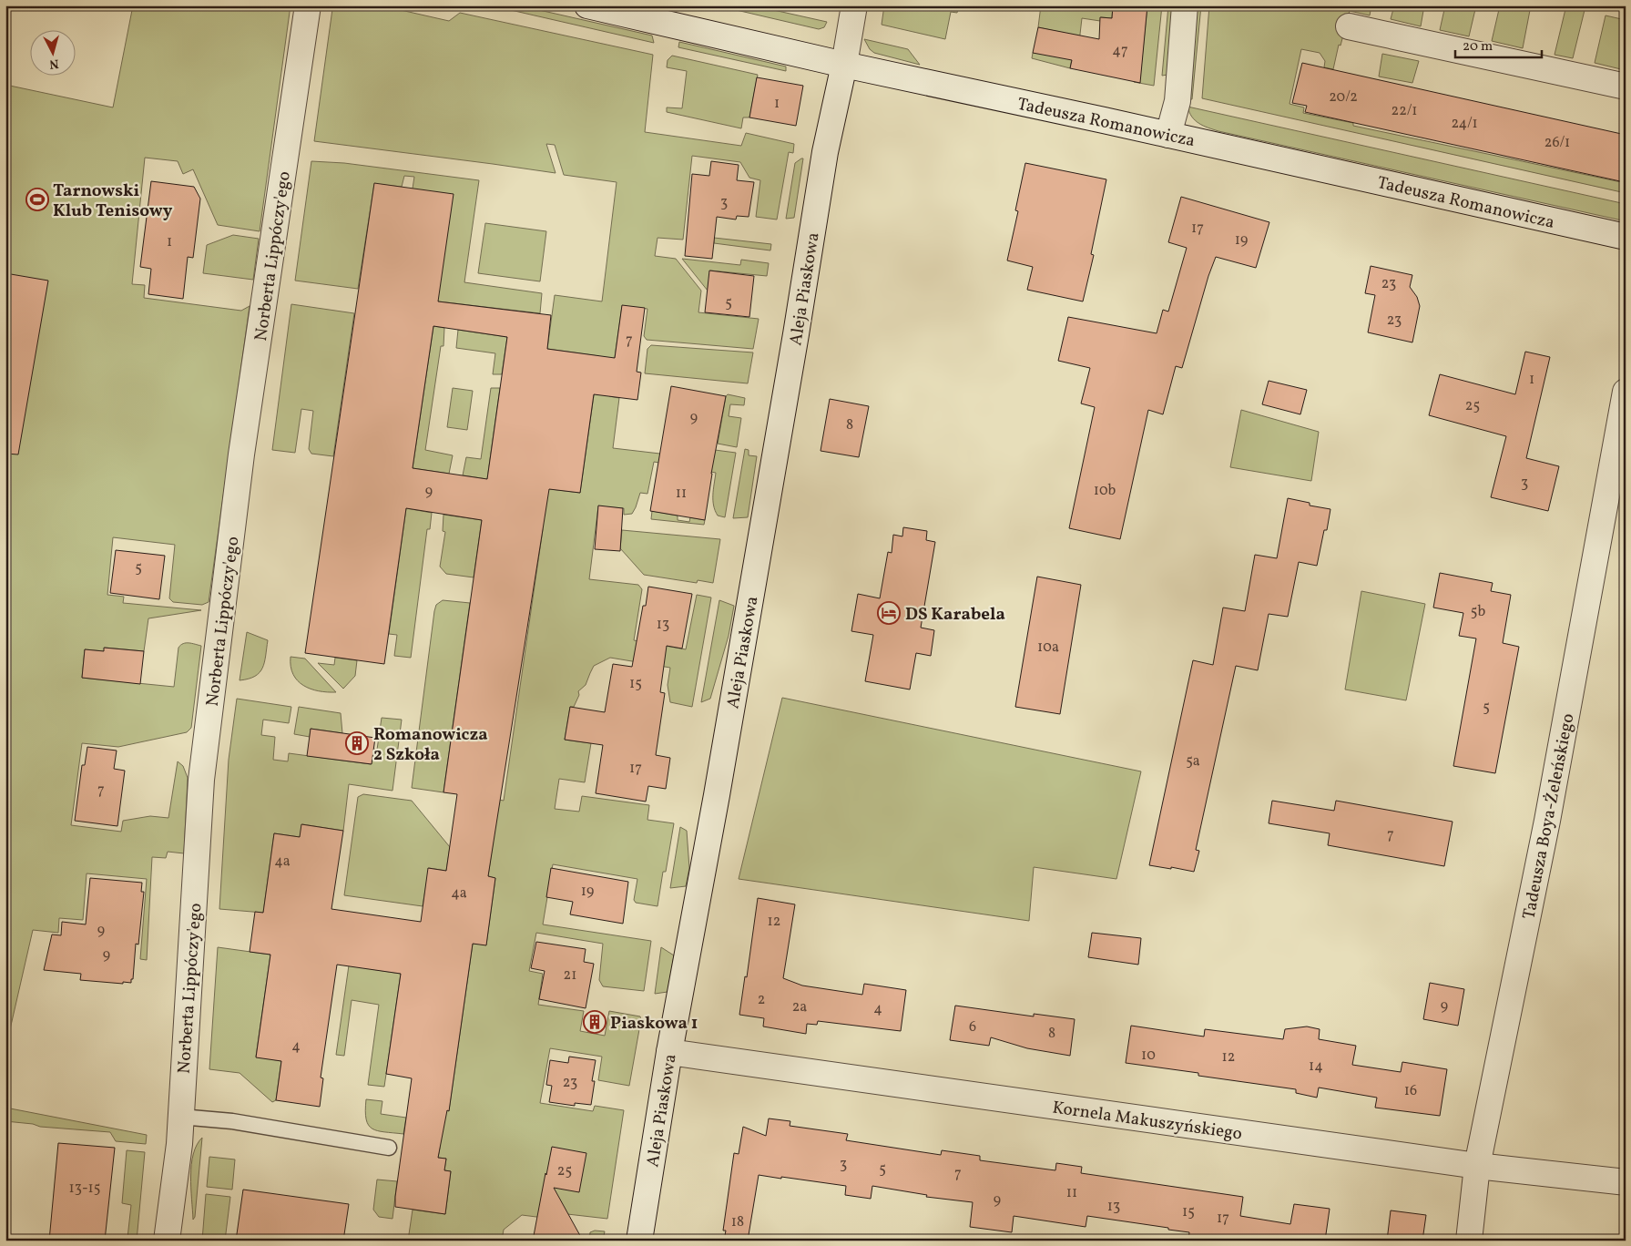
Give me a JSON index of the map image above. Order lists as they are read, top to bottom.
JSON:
{
  "streets": {
    "street": [
      "Tadeusza Romanowicza",
      "Norberta Lippóczy'ego",
      "Aleja Piaskowa",
      "Tadeusza Boya-Żeleńskiego",
      "Kornela Makuszyńskiego"
    ]
  },
  "crossings": [
    ["Tadeusza Romanowicza", "Aleja Piaskowa"],
    ["Aleja Piaskowa", "Kornela Makuszyńskiego"],
    ["Tadeusza Boya-Żeleńskiego", "Kornela Makuszyńskiego"]
  ],
  "places": {
    "sports": ["Tarnowski Klub Tenisowy"],
    "hotel": ["DS Karabela"],
    "building": ["Romanowicza 2 Szkoła", "Piaskowa 1"]
  },
  "house_numbers": [
    "47",
    "20/2",
    "1",
    "22/1",
    "24/1",
    "26/1",
    "3",
    "17",
    "19",
    "1",
    "23",
    "5",
    "23",
    "7",
    "1",
    "25",
    "9",
    "8",
    "3",
    "10b",
    "9",
    "11",
    "5",
    "5b",
    "13",
    "10a",
    "15",
    "5",
    "5a",
    "17",
    "7",
    "7",
    "4a",
    "19",
    "4a",
    "12",
    "9",
    "9",
    "21",
    "2",
    "9",
    "2a",
    "4",
    "6",
    "8",
    "4",
    "10",
    "12",
    "14",
    "23",
    "16",
    "3",
    "5",
    "25",
    "7",
    "13-15",
    "11",
    "9",
    "13",
    "15",
    "17",
    "18"
  ],
  "scale_bar": "20 m",
  "north": "bottom"
}
